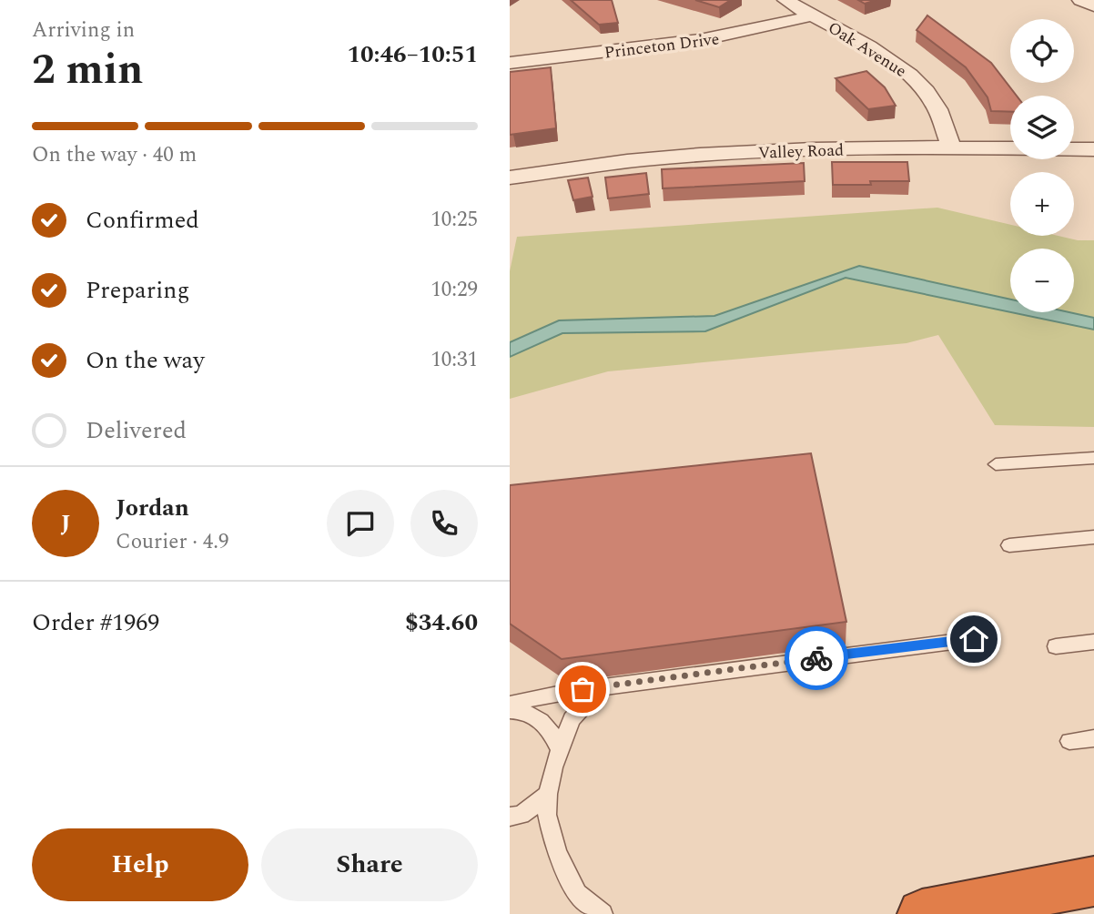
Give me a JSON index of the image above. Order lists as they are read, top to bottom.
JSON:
{
  "streets": {
    "street": ["Princeton Drive", "Oak Avenue", "Valley Road"]
  },
  "crossings": [
    ["Princeton Drive", "Oak Avenue"],
    ["Oak Avenue", "Valley Road"]
  ],
  "page": {
    "heading": ["2 min", "Arriving in", "10:46–10:51"],
    "panel": [
      "Jordan",
      "Courier · 4.9",
      "Order #1969",
      "$34.60"
    ],
    "map_buttons": ["+", "−"],
    "bar": "On the way · 40 m",
    "list": [
      ["Confirmed", "10:25"],
      ["Preparing", "10:29"],
      ["On the way", "10:31"],
      "Delivered"
    ],
    "round": "J",
    "buttons": ["Help", "Share"]
  }
}
